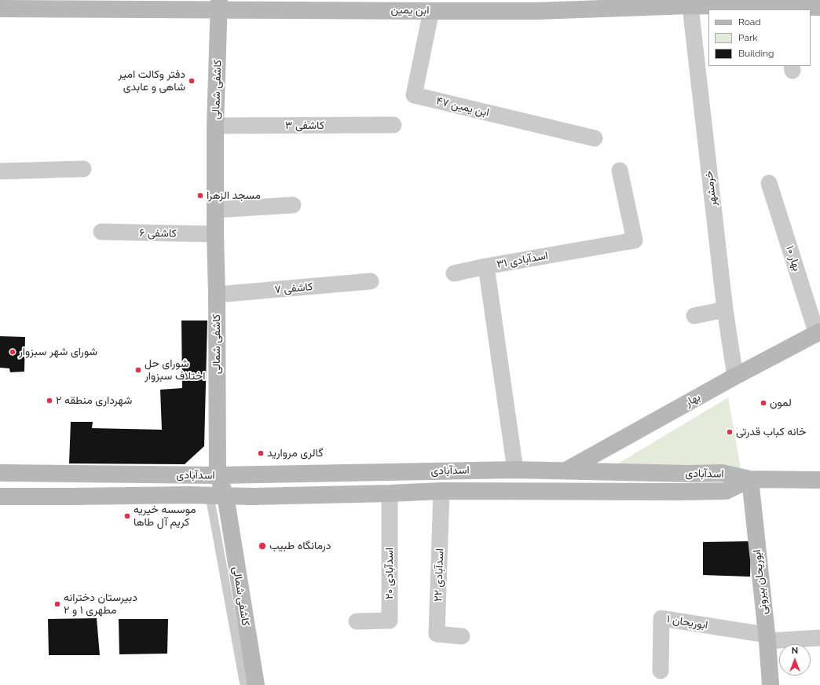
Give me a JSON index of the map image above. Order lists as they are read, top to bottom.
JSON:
{
  "streets": {
    "main road": [
      "ابن یمین",
      "کاشفی شمالی",
      "بهار",
      "اسدآبادی",
      "ابوریحان بیرونی"
    ],
    "street": [
      "ابن یمین ۴۷",
      "کاشفی ۳",
      "خرمشهر",
      "کاشفی ۶",
      "بهار ۱۰",
      "اسدآبادی ۳۱",
      "کاشفی ۷",
      "اسدآبادی ۲۰",
      "اسدآبادی ۲۲",
      "ابوریحان ۱"
    ]
  },
  "crossings": [
    ["ابن یمین", "کاشفی شمالی"],
    ["ابن یمین", "ابن یمین ۴۷"],
    ["ابن یمین", "خرمشهر"],
    ["کاشفی شمالی", "کاشفی ۳"],
    ["کاشفی شمالی", "کاشفی ۶"],
    ["کاشفی شمالی", "کاشفی ۷"],
    ["کاشفی شمالی", "اسدآبادی"],
    ["خرمشهر", "بهار"],
    ["بهار ۱۰", "بهار"],
    ["اسدآبادی ۳۱", "اسدآبادی"],
    ["بهار", "اسدآبادی"],
    ["اسدآبادی", "اسدآبادی ۲۰"],
    ["اسدآبادی", "اسدآبادی ۲۲"],
    ["اسدآبادی", "ابوریحان بیرونی"],
    ["ابوریحان بیرونی", "ابوریحان ۱"]
  ],
  "places": [
    "دفتر وکالت امیر شاهی و عابدی",
    "مسجد الزهرا",
    "شورای شهر سبزوار",
    "شورای حل اختلاف سبزوار",
    "شهرداری منطقه ۲",
    "لمون",
    "خانه کباب قدرتی",
    "گالری مروارید",
    "موسسه خیریه کریم آل طاها",
    "درمانگاه طبیب",
    "دبیرستان دخترانه مطهری ۱ و ۲"
  ],
  "legend": ["Road", "Park", "Building"],
  "north": "top"
}
